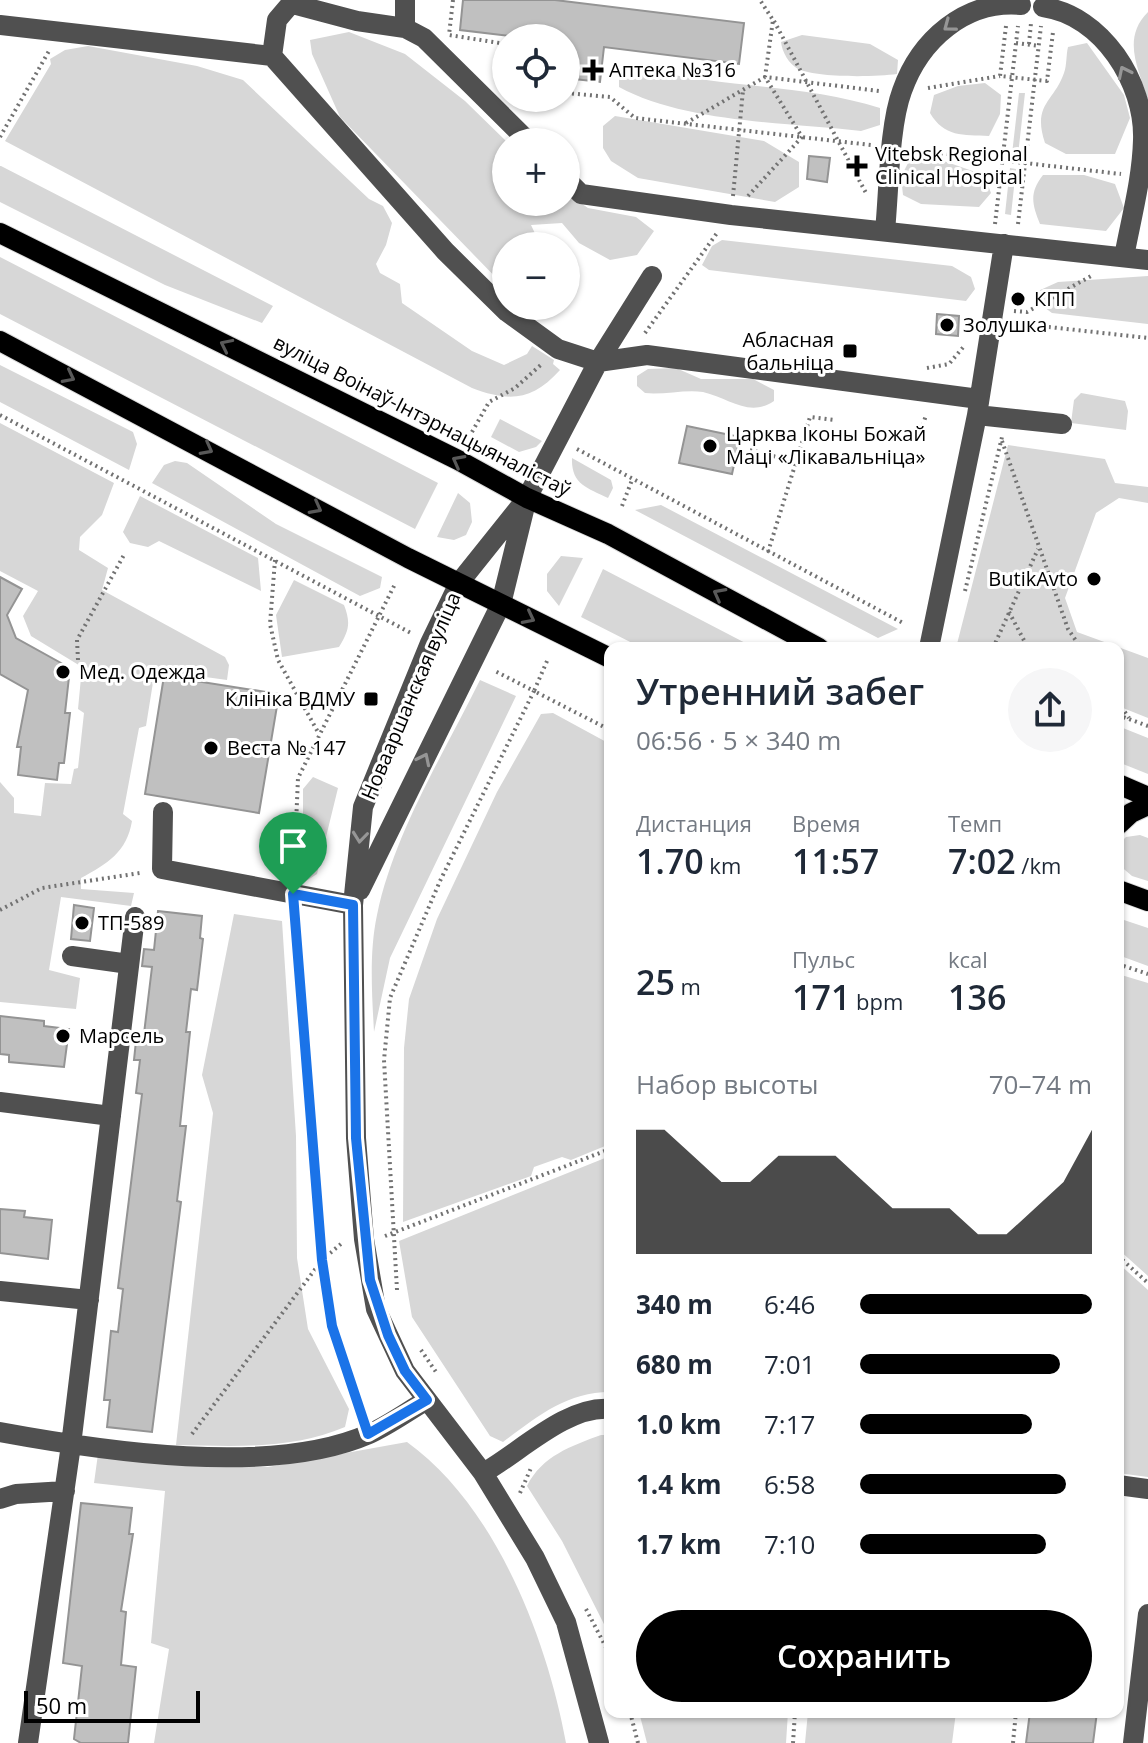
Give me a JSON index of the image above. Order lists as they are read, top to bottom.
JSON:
{
  "streets": {
    "main road": ["вуліца Воінаў-Інтэрнацыяналістаў"],
    "street": ["Новааршанская вуліца"]
  },
  "crossings": [
    ["вуліца Воінаў-Інтэрнацыяналістаў", "Новааршанская вуліца"]
  ],
  "places": {
    "health": ["Аптека №316", "Vitebsk Regional Clinical Hospital"],
    "other": [
      "КПП",
      "Золушка",
      "Царква Іконы Божай Маці «Лікавальніца»",
      "ButikAvto",
      "Мед. Одежда",
      "Веста № 147",
      "ТП-589",
      "Марсель"
    ],
    "transit": ["Абласная бальніца", "Клініка ВДМУ"]
  },
  "scale_bar": "50 m",
  "page": {
    "map_buttons": ["+", "−"],
    "heading": ["Утренний забег", "06:56 · 5 × 340 m"],
    "stats": [
      ["Дистанция", "1.70 km"],
      ["Время", "11:57"],
      ["Темп", "7:02 /km"],
      ["25 m"],
      ["Пульс", "171 bpm"],
      ["kcal", "136"]
    ],
    "chart": ["Набор высоты", "70–74 m"],
    "list": [
      {
        "name": "340 m",
        "note": "6:46"
      },
      {
        "name": "680 m",
        "note": "7:01"
      },
      {
        "name": "1.0 km",
        "note": "7:17"
      },
      {
        "name": "1.4 km",
        "note": "6:58"
      },
      {
        "name": "1.7 km",
        "note": "7:10"
      }
    ],
    "buttons": "Сохранить",
    "scale": "50 m"
  }
}
